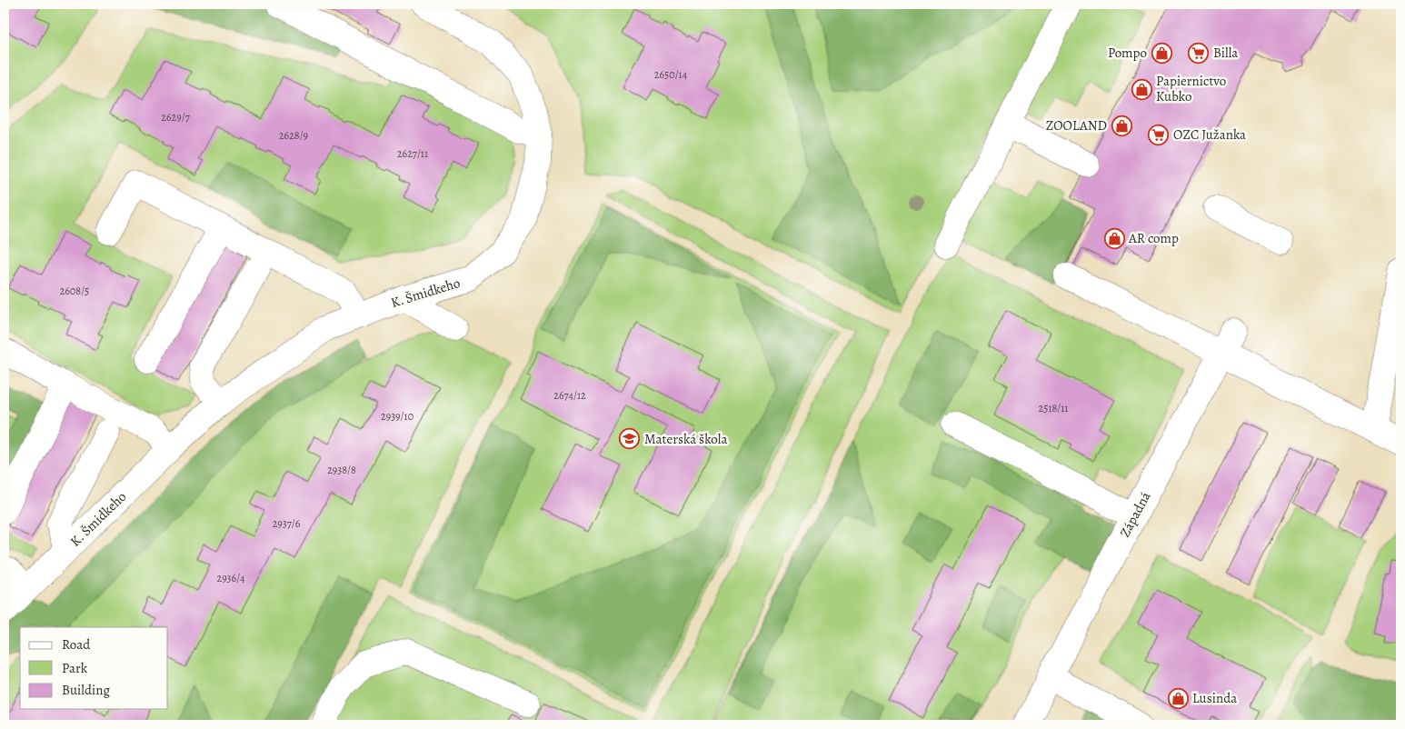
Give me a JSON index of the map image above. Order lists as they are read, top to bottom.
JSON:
{
  "streets": {
    "street": ["K. Šmidkeho", "Západná"]
  },
  "places": {
    "shop": [
      "Pompo",
      "Papiernictvo Kubko",
      "ZOOLAND",
      "AR comp",
      "Lusinda"
    ],
    "supermarket": ["Billa", "OZC Južanka"],
    "school or university": ["Materská škola"]
  },
  "house_numbers": [
    "2650/14",
    "2629/7",
    "2628/9",
    "2627/11",
    "2608/5",
    "2674/12",
    "2518/11",
    "2939/10",
    "2938/8",
    "2937/6",
    "2936/4"
  ],
  "legend": ["Road", "Park", "Building"]
}
